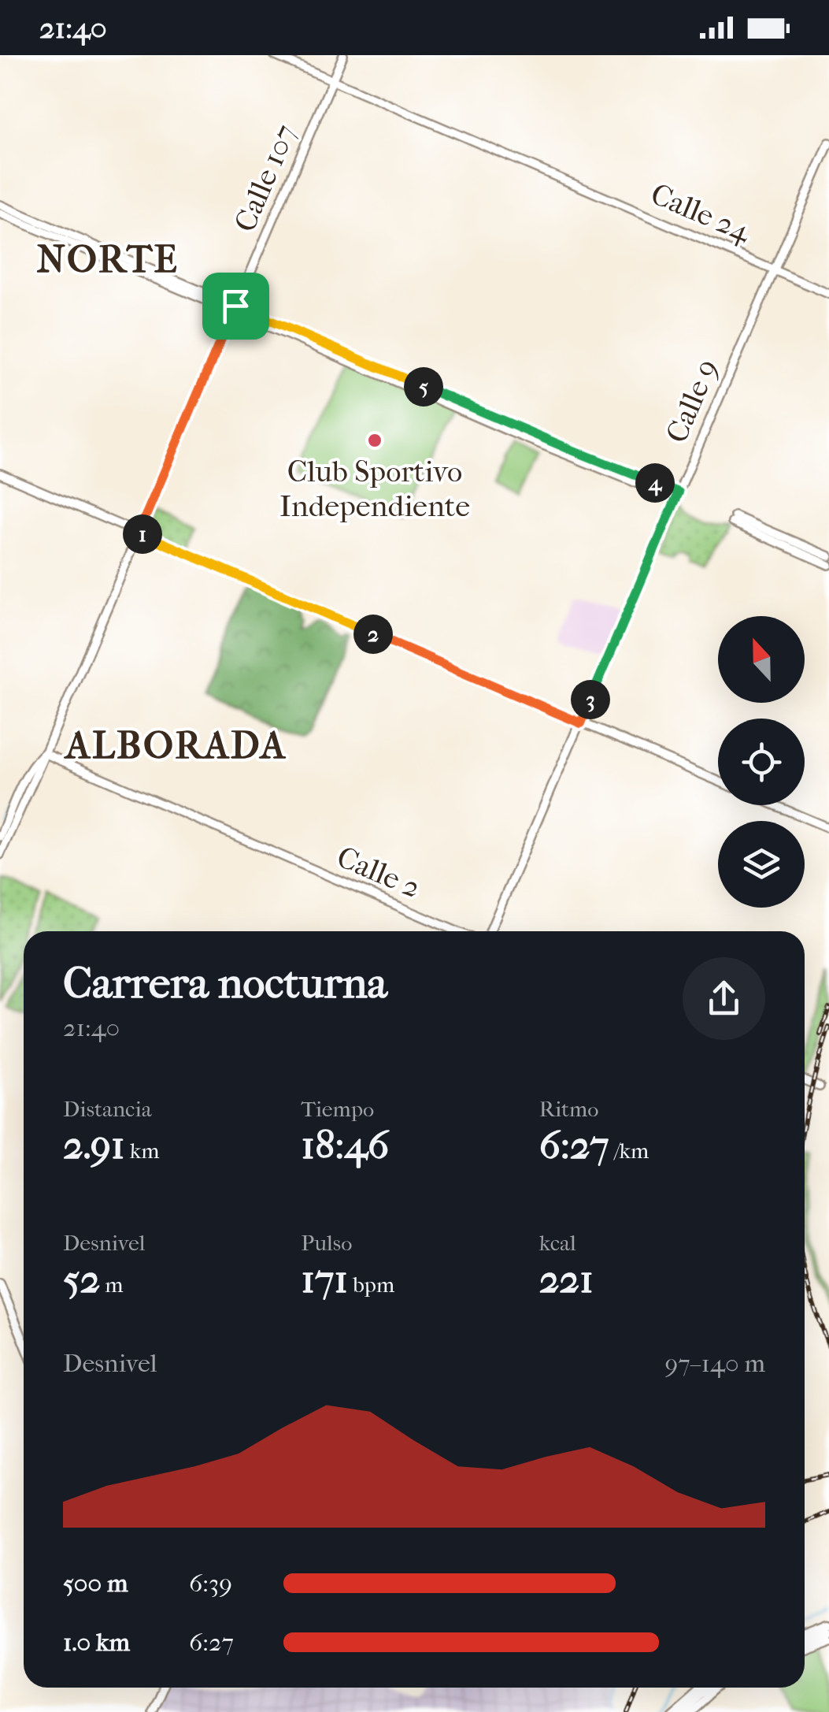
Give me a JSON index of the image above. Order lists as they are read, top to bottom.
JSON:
{
  "streets": {
    "street": [
      "Calle 107",
      "Calle 24",
      "Calle 9",
      "Calle 2"
    ]
  },
  "crossings": [
    ["Calle 107", "Calle 24"],
    ["Calle 107", "Calle 2"],
    ["Calle 24", "Calle 9"]
  ],
  "districts": ["NORTE", "ALBORADA"],
  "places": ["Club Sportivo Independiente"],
  "north": "top",
  "page": {
    "status": "21:40",
    "pins": [
      "5",
      "4",
      "1",
      "2",
      "3"
    ],
    "heading": ["Carrera nocturna", "21:40"],
    "stats": [
      ["Distancia", "2.91 km"],
      ["Tiempo", "18:46"],
      ["Ritmo", "6:27 /km"],
      ["Desnivel", "52 m"],
      ["Pulso", "171 bpm"],
      ["kcal", "221"]
    ],
    "chart": ["Desnivel", "97–140 m"],
    "list": [
      {
        "name": "500 m",
        "note": "6:39"
      },
      {
        "name": "1.0 km",
        "note": "6:27"
      }
    ]
  }
}
